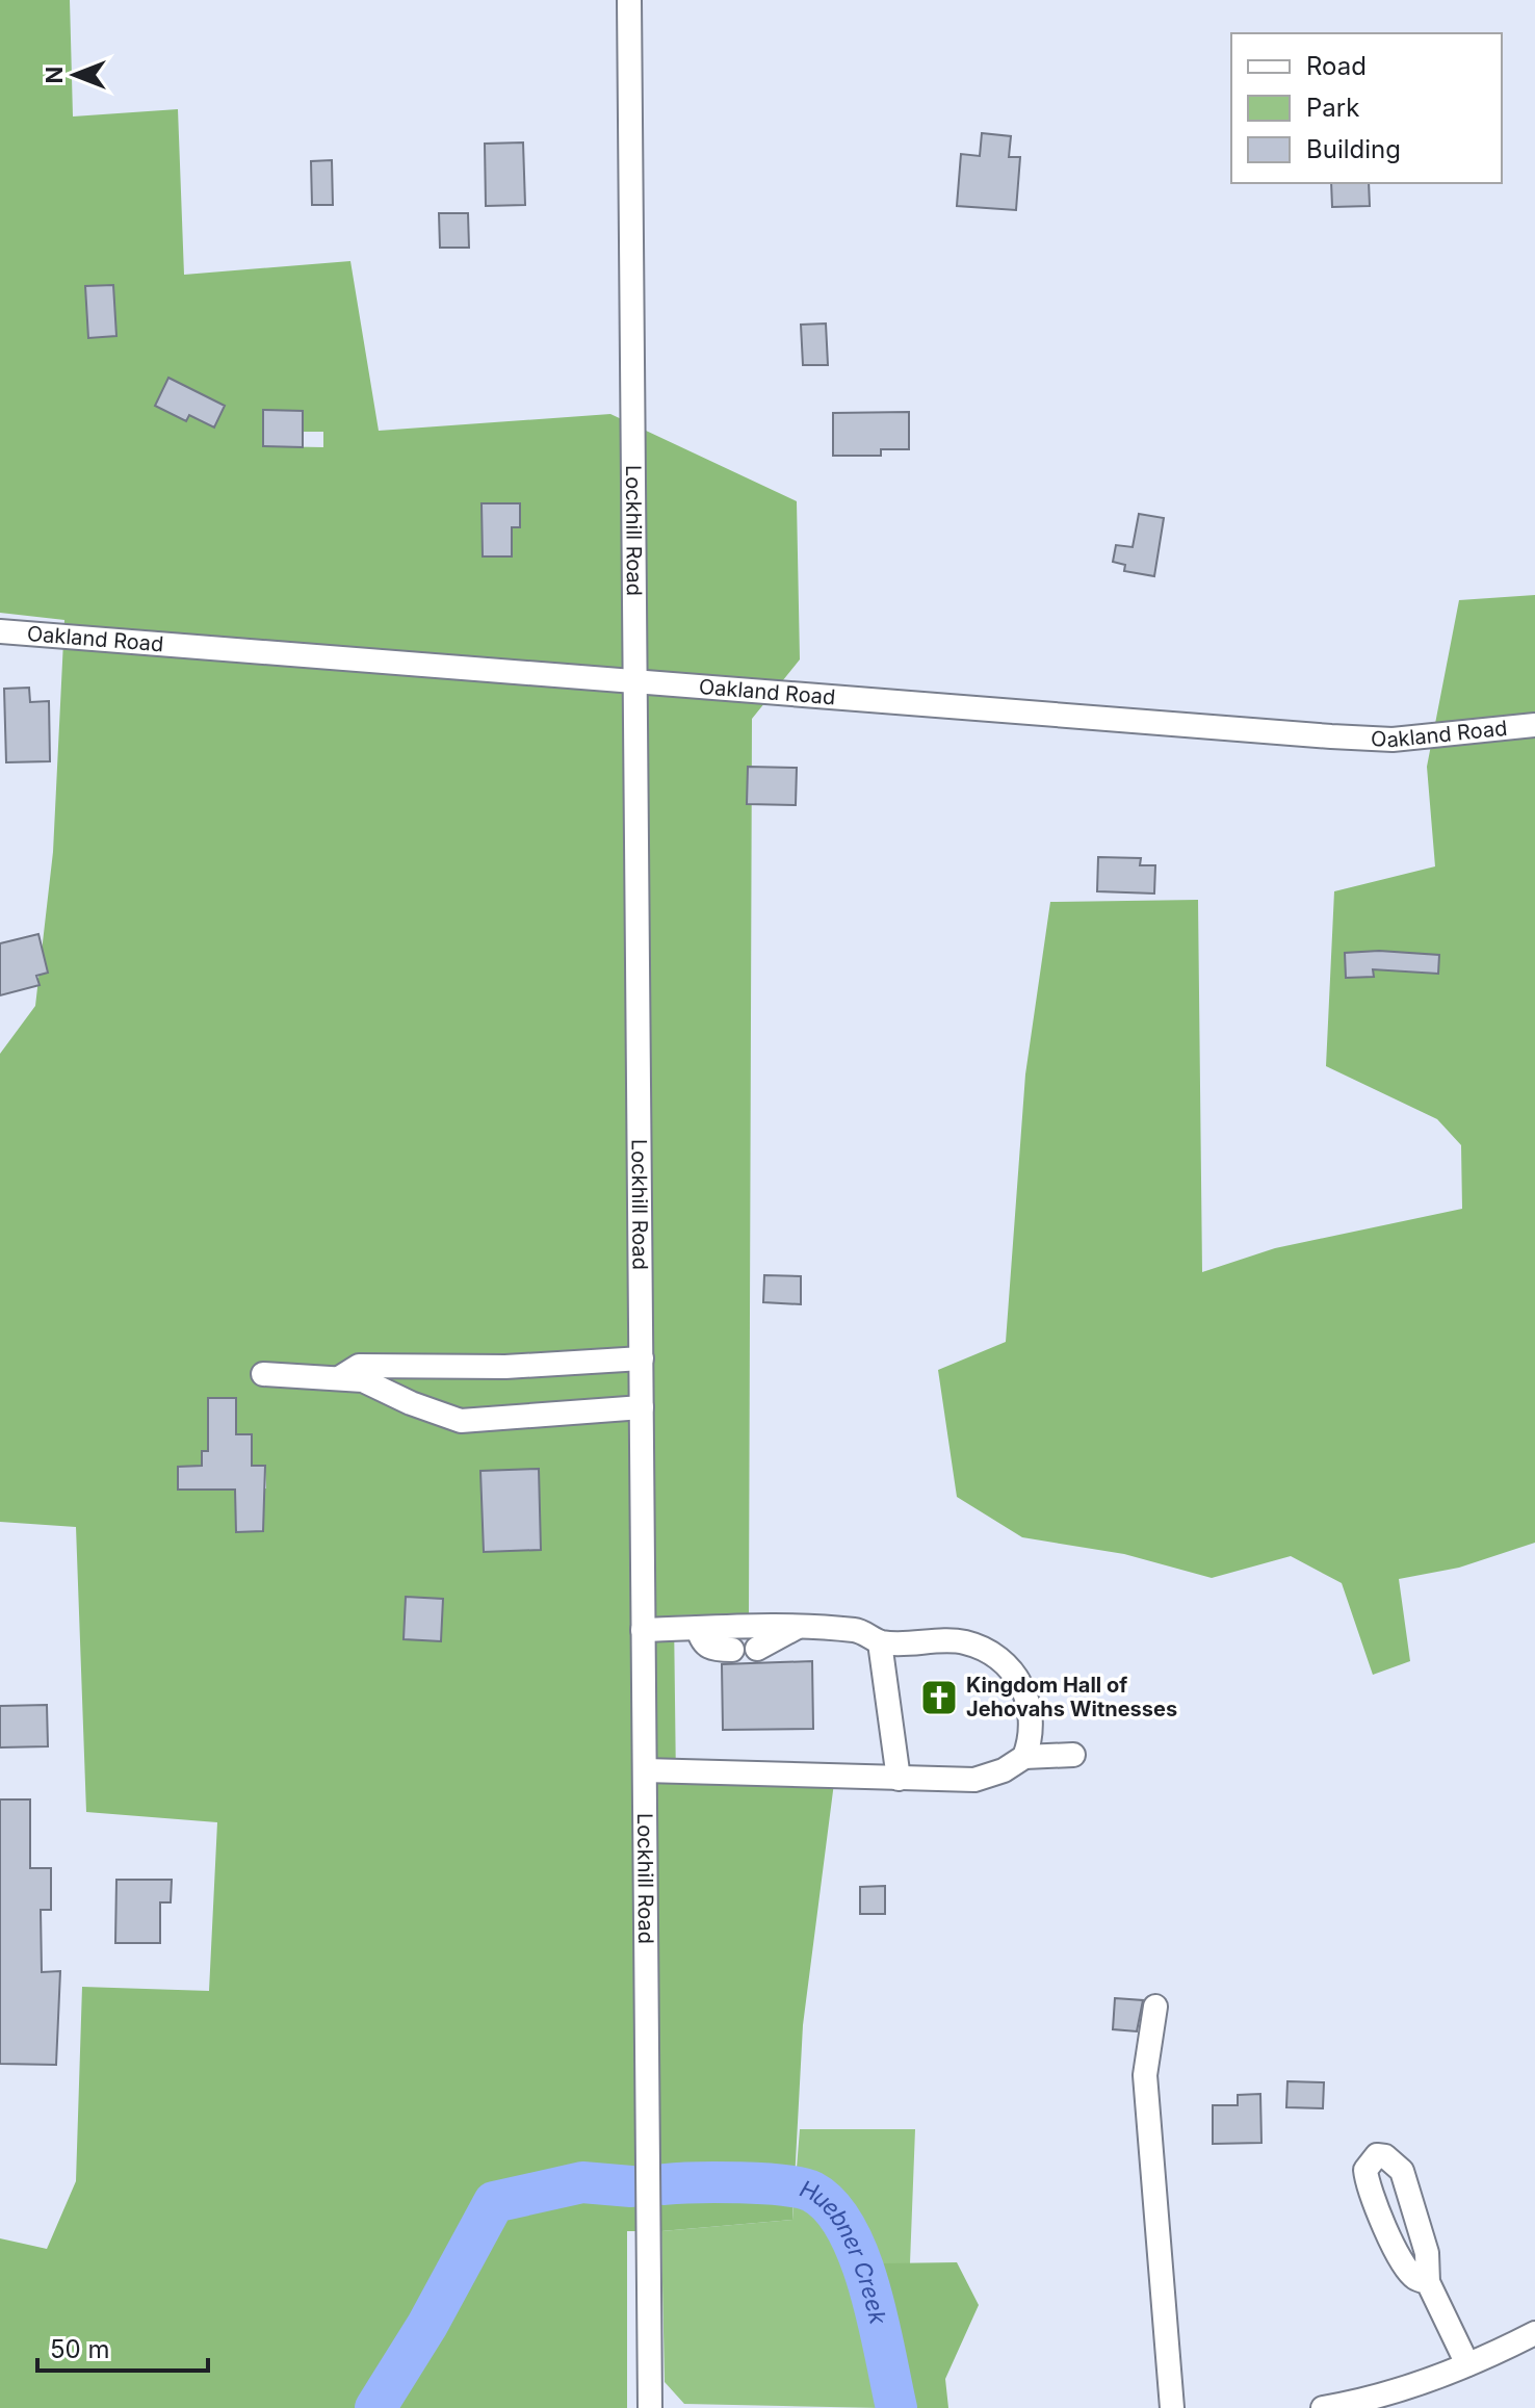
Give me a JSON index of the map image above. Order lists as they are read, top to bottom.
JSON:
{
  "streets": {
    "street": ["Lockhill Road", "Oakland Road"]
  },
  "crossings": [
    ["Lockhill Road", "Oakland Road"]
  ],
  "water": ["Huebner Creek"],
  "places": {
    "church": ["Kingdom Hall of Jehovahs Witnesses"]
  },
  "legend": ["Road", "Park", "Building"],
  "scale_bar": "50 m",
  "north": "left"
}
